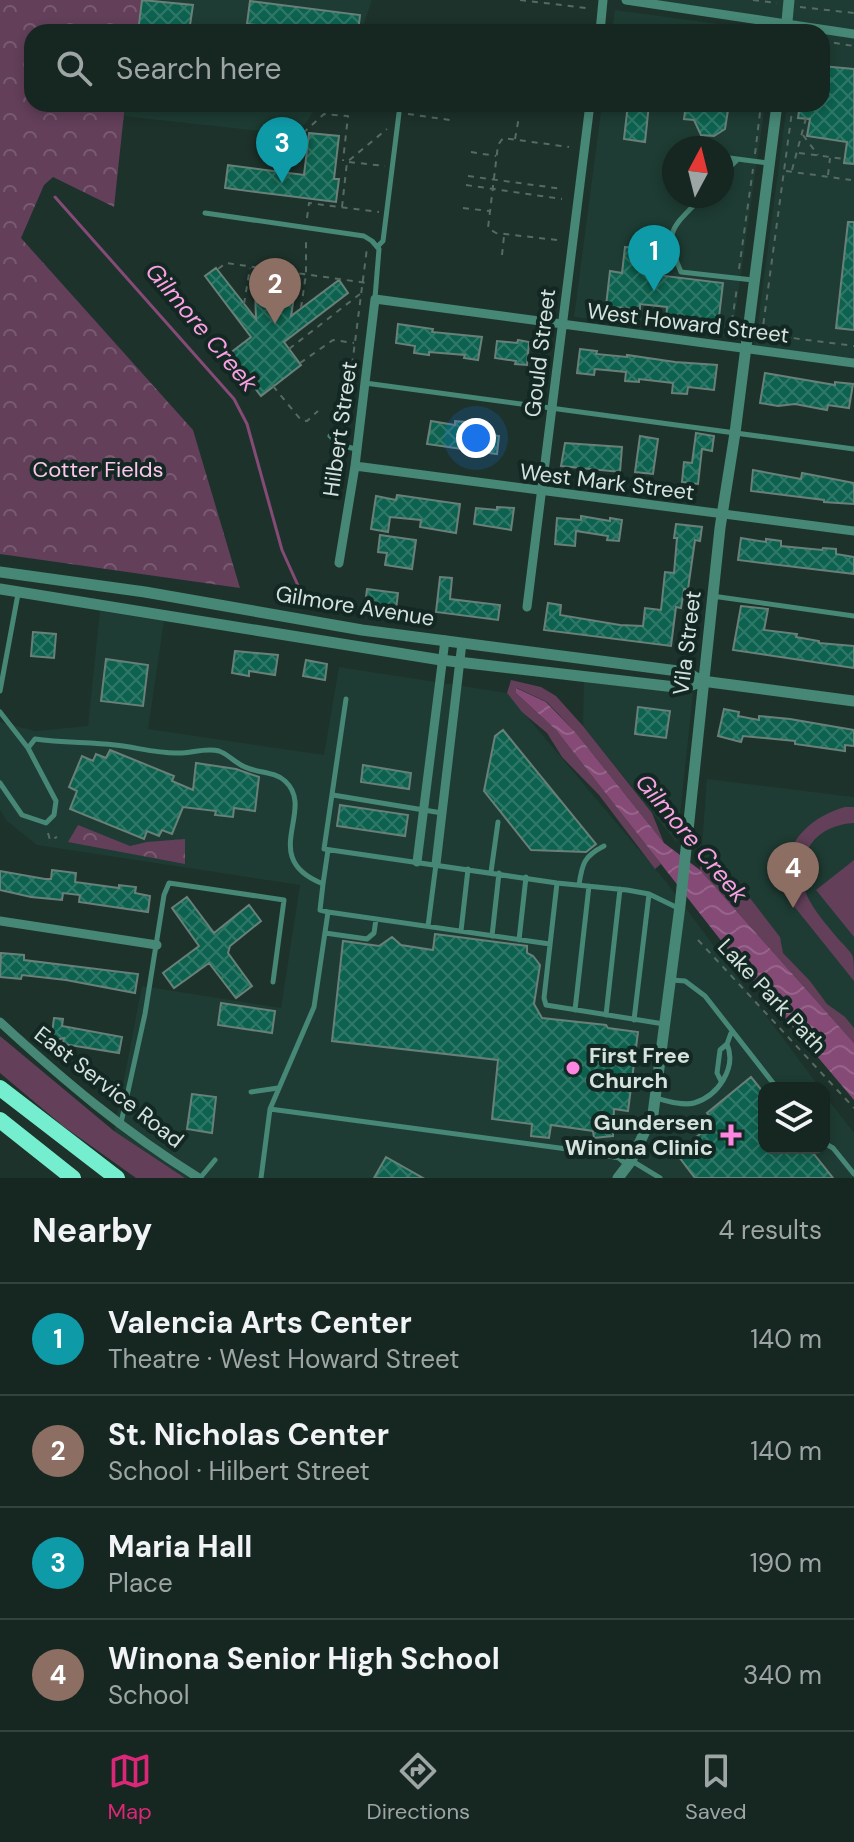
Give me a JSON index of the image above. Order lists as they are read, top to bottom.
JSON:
{
  "streets": {
    "street": [
      "West Howard Street",
      "Gould Street",
      "Hilbert Street",
      "West Mark Street",
      "Gilmore Avenue",
      "Vila Street",
      "East Service Road"
    ],
    "path": ["Lake Park Path"]
  },
  "crossings": [
    ["West Howard Street", "Gould Street"],
    ["West Howard Street", "Hilbert Street"],
    ["West Howard Street", "Vila Street"],
    ["Gould Street", "West Mark Street"],
    ["Hilbert Street", "West Mark Street"],
    ["West Mark Street", "Vila Street"],
    ["Gilmore Avenue", "Vila Street"]
  ],
  "water": ["Gilmore Creek"],
  "parks": ["Cotter Fields"],
  "places": {
    "other": ["First Free Church"],
    "health": ["Gundersen Winona Clinic"]
  },
  "north": "top",
  "page": {
    "search": "Search here",
    "pins": [
      "3",
      "1",
      "2",
      "4"
    ],
    "heading": ["Nearby", "4 results"],
    "list": [
      {
        "mark": "1",
        "name": "Valencia Arts Center",
        "note": "Theatre · West Howard Street",
        "value": "140 m"
      },
      {
        "mark": "2",
        "name": "St. Nicholas Center",
        "note": "School · Hilbert Street",
        "value": "140 m"
      },
      {
        "mark": "3",
        "name": "Maria Hall",
        "note": "Place",
        "value": "190 m"
      },
      {
        "mark": "4",
        "name": "Winona Senior High School",
        "note": "School",
        "value": "340 m"
      }
    ],
    "nav": ["Map", "Directions", "Saved"]
  }
}
